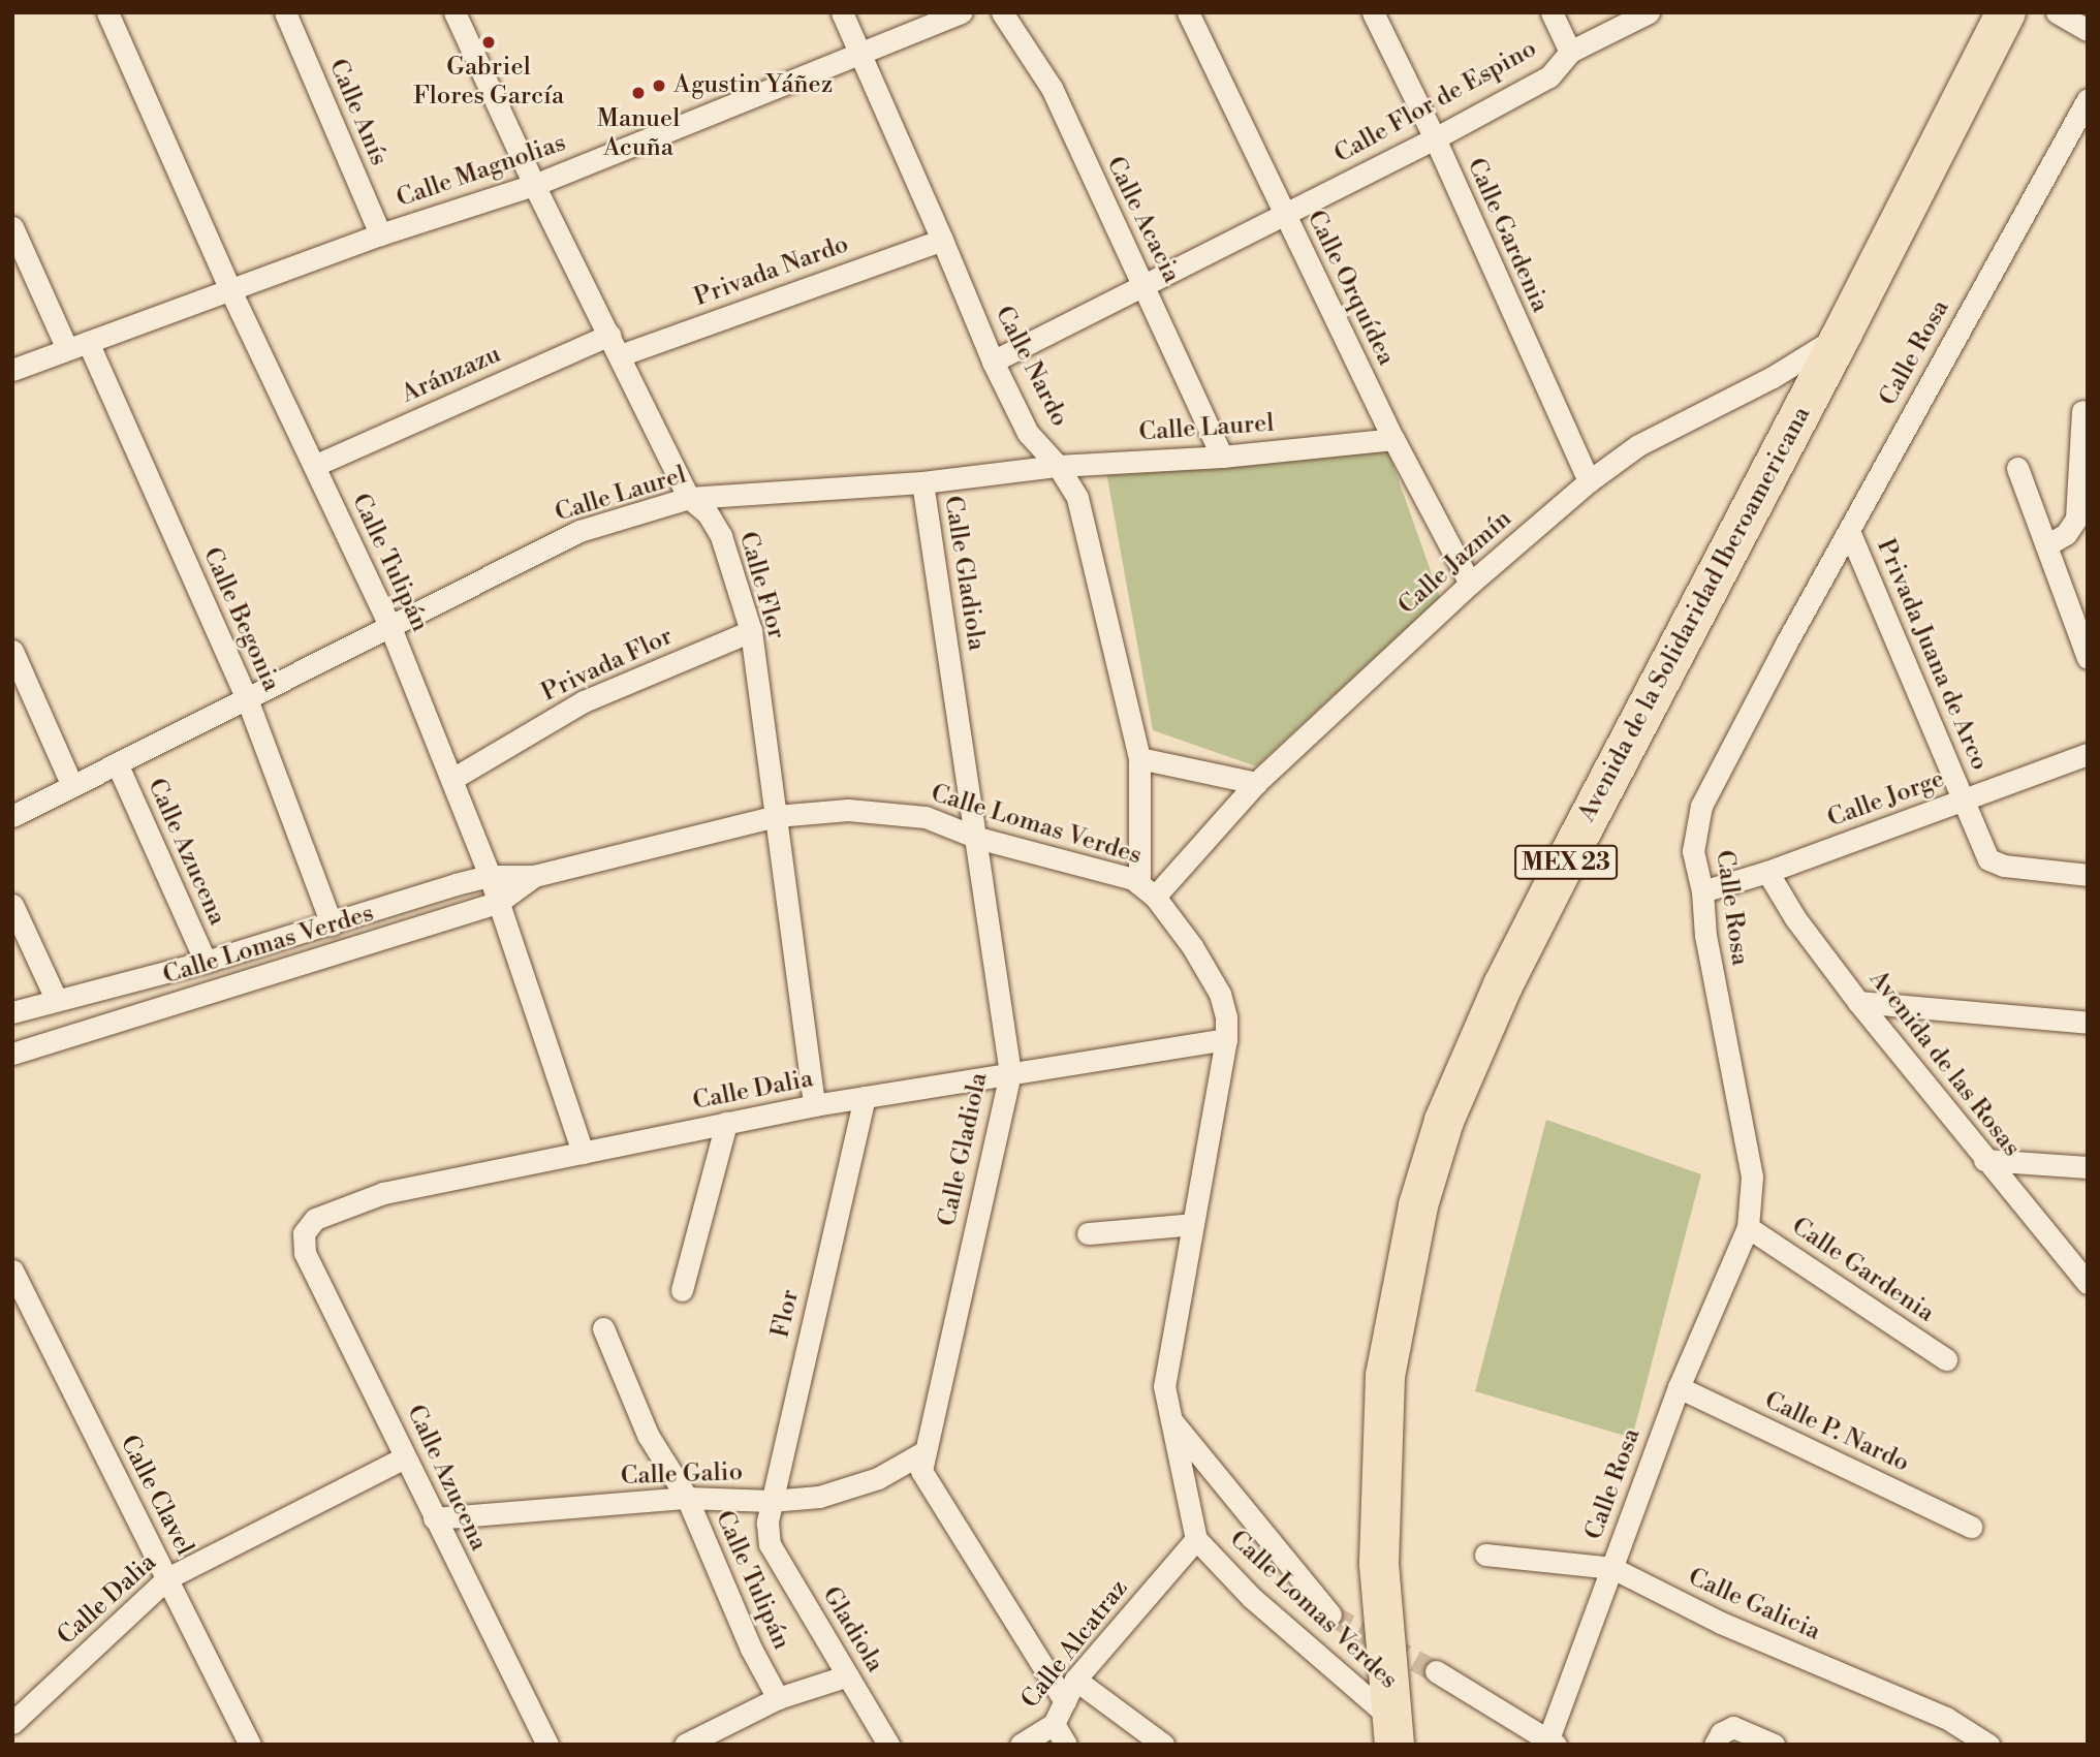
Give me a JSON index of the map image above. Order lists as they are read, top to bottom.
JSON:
{
  "streets": {
    "highway": ["Avenida de la Solidaridad Iberoamericana", "MEX 23"],
    "street": [
      "Calle Flor de Espino",
      "Calle Anís",
      "Calle Magnolias",
      "Calle Acacia",
      "Calle Gardenia",
      "Privada Nardo",
      "Calle Orquídea",
      "Calle Rosa",
      "Calle Nardo",
      "Aránzazu",
      "Calle Laurel",
      "Calle Tulipán",
      "Calle Jazmín",
      "Calle Gladiola",
      "Calle Flor",
      "Calle Begonia",
      "Privada Juana de Arco",
      "Privada Flor",
      "Calle Jorge",
      "Calle Lomas Verdes",
      "Calle Azucena",
      "Avenida de las Rosas",
      "Calle Dalia",
      "Flor",
      "Calle P. Nardo",
      "Calle Galio",
      "Calle Clavel",
      "Calle Galicia",
      "Gladiola",
      "Calle Alcatraz"
    ]
  },
  "crossings": [
    ["Calle Flor de Espino", "Calle Acacia"],
    ["Calle Flor de Espino", "Calle Gardenia"],
    ["Calle Flor de Espino", "Calle Orquídea"],
    ["Calle Flor de Espino", "Calle Nardo"],
    ["Calle Anís", "Calle Magnolias"],
    ["Calle Magnolias", "Calle Nardo"],
    ["Calle Magnolias", "Calle Tulipán"],
    ["Calle Magnolias", "Calle Flor"],
    ["Calle Magnolias", "Calle Begonia"],
    ["Calle Acacia", "Calle Laurel"],
    ["Calle Gardenia", "Calle Rosa"],
    ["Calle Gardenia", "Calle Jazmín"],
    ["Privada Nardo", "Calle Nardo"],
    ["Privada Nardo", "Calle Flor"],
    ["Calle Orquídea", "Calle Laurel"],
    ["Calle Orquídea", "Calle Jazmín"],
    ["Calle Rosa", "Privada Juana de Arco"],
    ["Calle Rosa", "Calle Jorge"],
    ["Calle Rosa", "Calle Lomas Verdes"],
    ["Calle Rosa", "Calle P. Nardo"],
    ["Calle Rosa", "Calle Galicia"],
    ["Calle Nardo", "Calle Laurel"],
    ["Calle Nardo", "Calle Jazmín"],
    ["Calle Nardo", "Calle Lomas Verdes"],
    ["Aránzazu", "Calle Tulipán"],
    ["Aránzazu", "Calle Flor"],
    ["Calle Laurel", "Calle Tulipán"],
    ["Calle Laurel", "Calle Gladiola"],
    ["Calle Laurel", "Calle Flor"],
    ["Calle Laurel", "Calle Begonia"],
    ["Calle Laurel", "Calle Azucena"],
    ["Calle Tulipán", "Privada Flor"],
    ["Calle Tulipán", "Calle Lomas Verdes"],
    ["Calle Tulipán", "Calle Dalia"],
    ["Calle Tulipán", "Calle Galio"],
    ["Calle Jazmín", "Avenida de la Solidaridad Iberoamericana"],
    ["Calle Jazmín", "Calle Lomas Verdes"],
    ["Calle Gladiola", "Calle Lomas Verdes"],
    ["Calle Gladiola", "Calle Dalia"],
    ["Calle Gladiola", "Calle Galio"],
    ["Calle Gladiola", "Calle Alcatraz"],
    ["Calle Flor", "Privada Flor"],
    ["Calle Flor", "Calle Lomas Verdes"],
    ["Calle Flor", "Calle Dalia"],
    ["Avenida de la Solidaridad Iberoamericana", "Calle Lomas Verdes"],
    ["Calle Begonia", "Calle Lomas Verdes"],
    ["Privada Juana de Arco", "Calle Jorge"],
    ["Calle Jorge", "Avenida de las Rosas"],
    ["Calle Lomas Verdes", "Calle Azucena"],
    ["Calle Lomas Verdes", "Calle Dalia"],
    ["Calle Lomas Verdes", "Calle Alcatraz"],
    ["Calle Azucena", "Calle Dalia"],
    ["Calle Azucena", "Calle Galio"],
    ["Calle Dalia", "Flor"],
    ["Calle Dalia", "Calle Clavel"],
    ["Flor", "Calle Galio"],
    ["Flor", "Gladiola"]
  ],
  "places": ["Gabriel Flores García", "Agustin Yáñez", "Manuel Acuña"]
}
